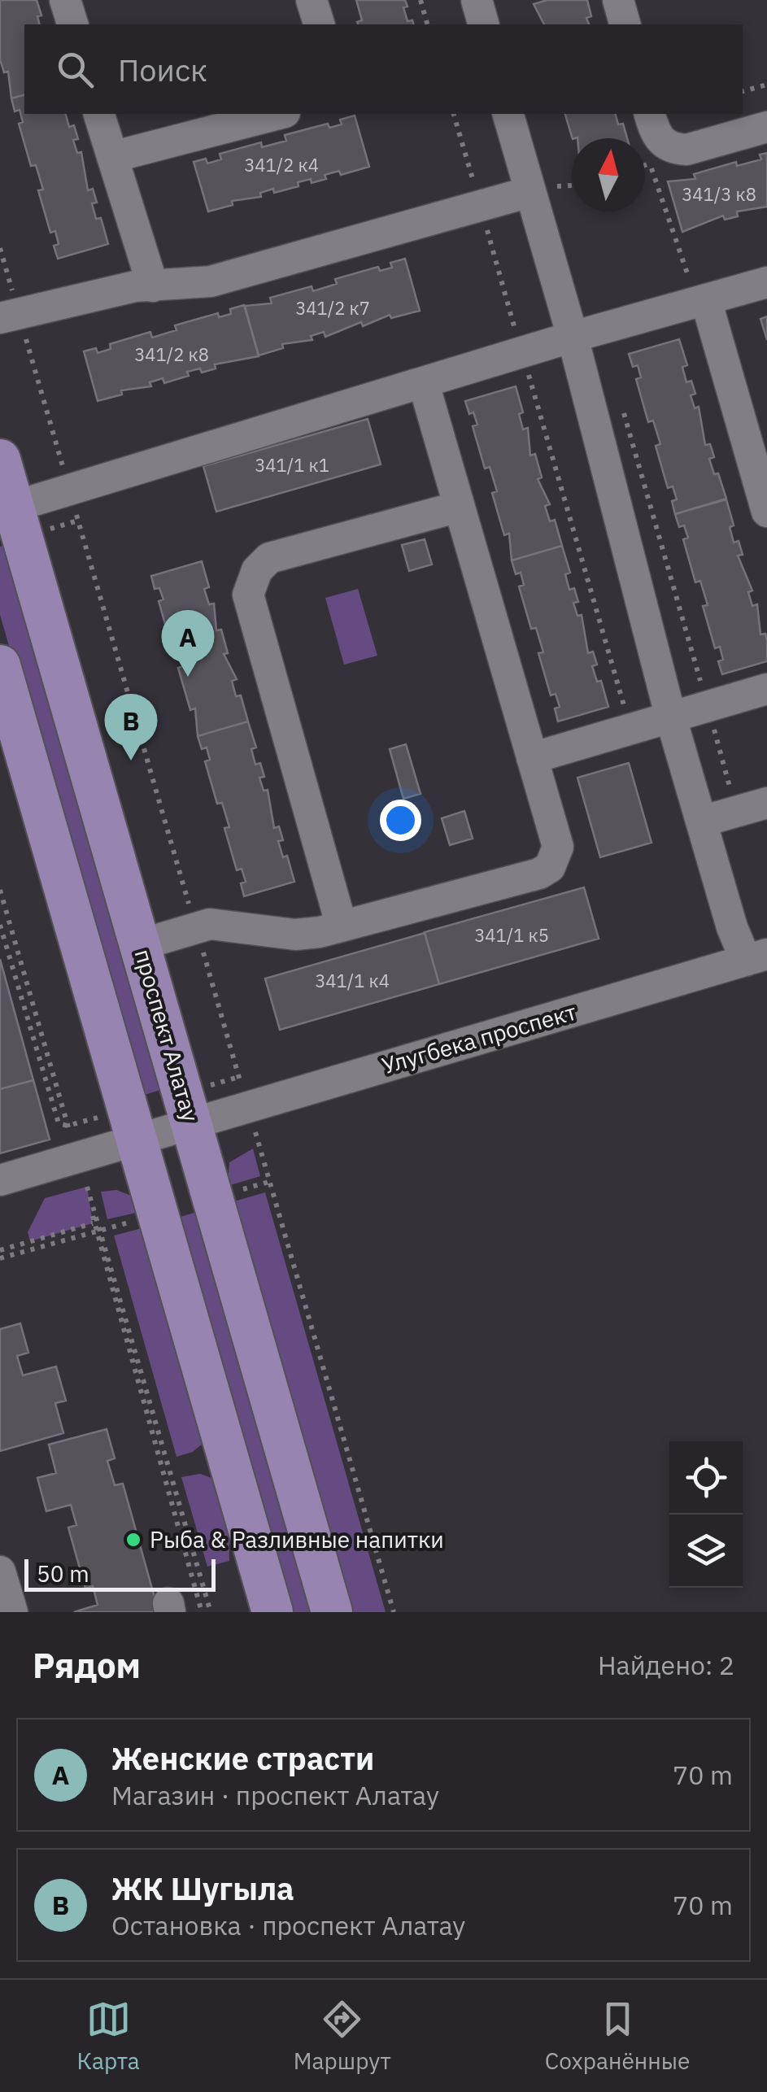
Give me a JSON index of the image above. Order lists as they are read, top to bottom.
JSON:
{
  "streets": {
    "main road": ["проспект Алатау"],
    "street": ["Улугбека проспект"]
  },
  "crossings": [
    ["проспект Алатау", "Улугбека проспект"]
  ],
  "places": ["Рыба & Разливные напитки"],
  "house_numbers": [
    "341/2 к4",
    "341/3 к8",
    "341/2 к7",
    "341/2 к8",
    "341/1 к1",
    "341/1 к5",
    "341/1 к4"
  ],
  "scale_bar": "50 m",
  "north": "top",
  "page": {
    "search": "Поиск",
    "pins": ["A", "B"],
    "scale": "50 m",
    "heading": ["Рядом", "Найдено: 2"],
    "list": [
      {
        "mark": "A",
        "name": "Женские страсти",
        "note": "Магазин · проспект Алатау",
        "value": "70 m"
      },
      {
        "mark": "B",
        "name": "ЖК Шугыла",
        "note": "Остановка · проспект Алатау",
        "value": "70 m"
      }
    ],
    "nav": ["Карта", "Маршрут", "Сохранённые"]
  }
}
